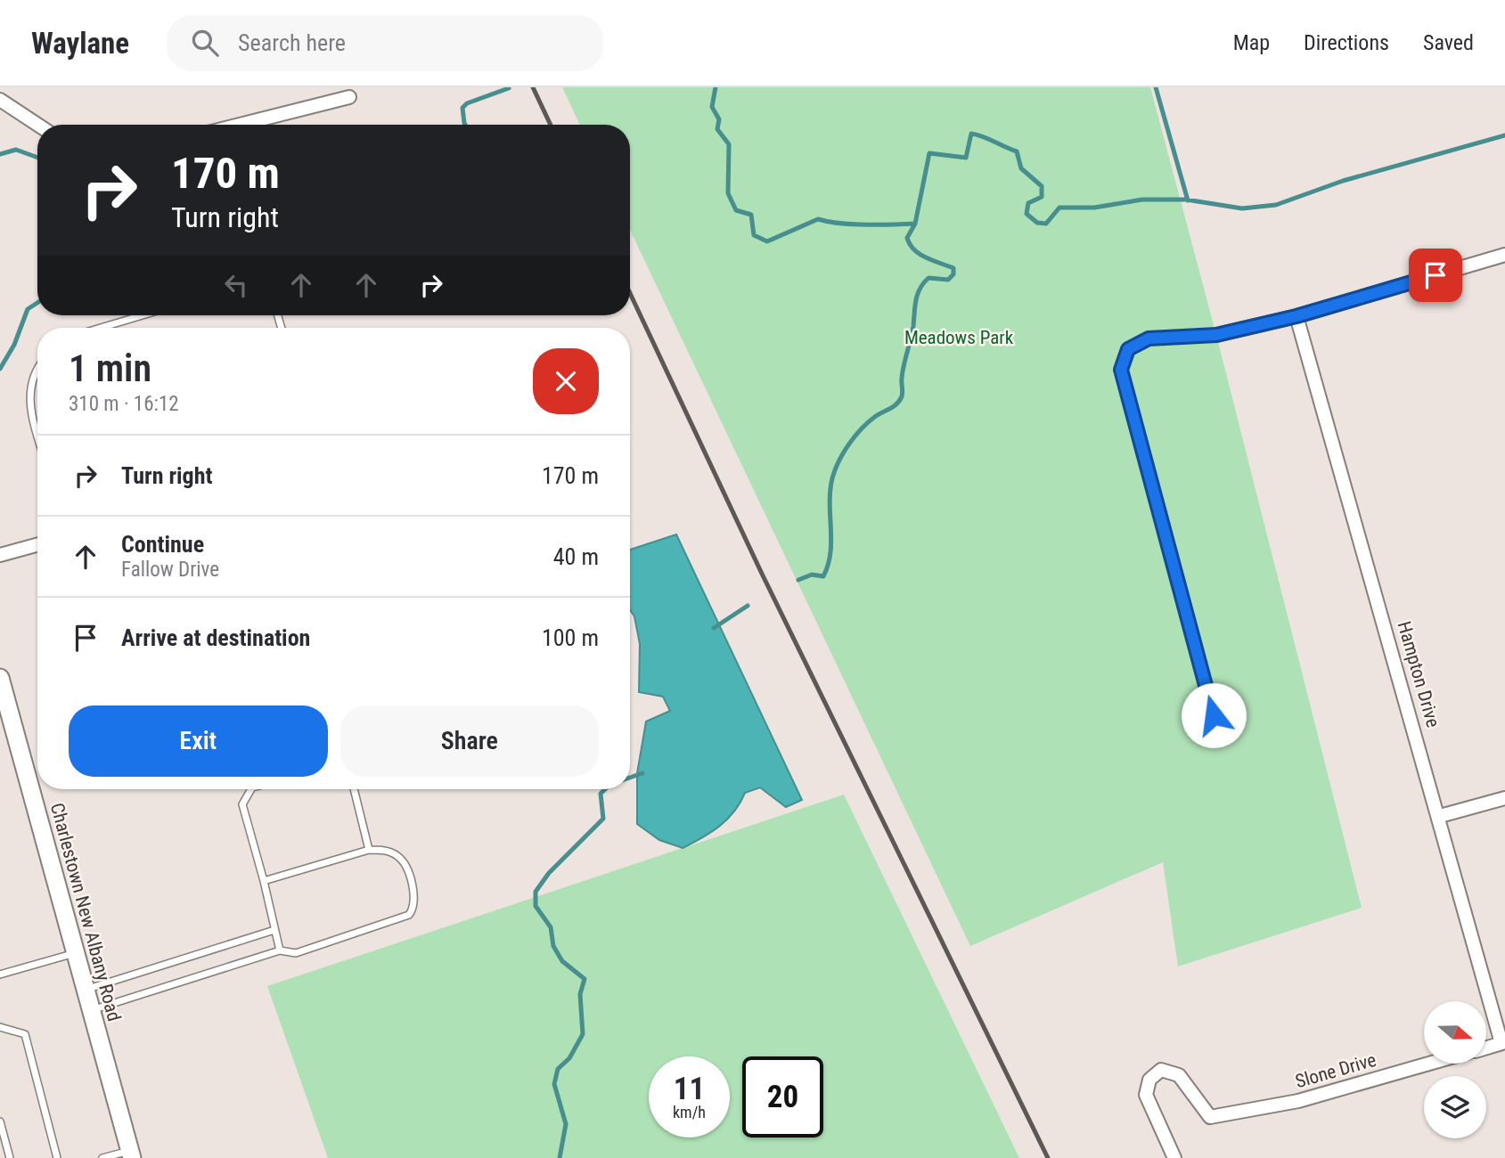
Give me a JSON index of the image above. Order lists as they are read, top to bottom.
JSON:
{
  "streets": {
    "main road": ["Charlestown New Albany Road"],
    "street": ["Hampton Drive", "Slone Drive"]
  },
  "parks": ["Meadows Park"],
  "north": "right",
  "page": {
    "header": "Waylane",
    "search": "Search here",
    "nav": ["Map", "Directions", "Saved"],
    "turn": ["170 m", "Turn right"],
    "heading": ["1 min", "310 m · 16:12"],
    "list": [
      {
        "name": "Turn right",
        "value": "170 m"
      },
      {
        "name": "Continue",
        "note": "Fallow Drive",
        "value": "40 m"
      },
      {
        "name": "Arrive at destination",
        "value": "100 m"
      }
    ],
    "buttons": ["Exit", "Share"],
    "speed": "11 km/h",
    "limit": "20"
  }
}
